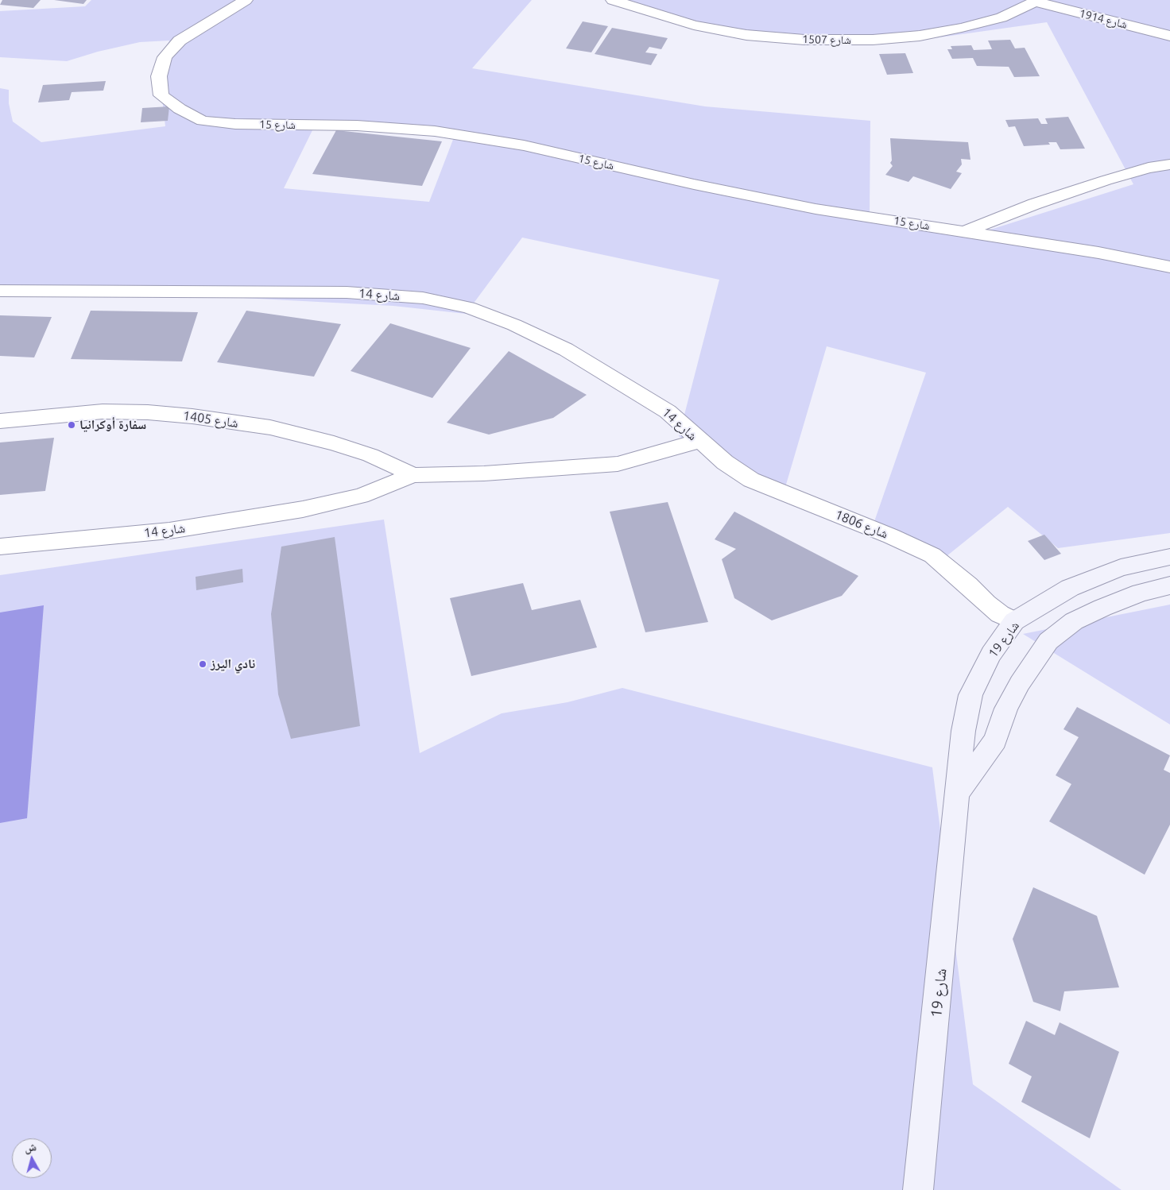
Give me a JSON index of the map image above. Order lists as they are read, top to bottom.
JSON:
{
  "streets": {
    "main road": ["شارع 19"],
    "street": [
      "شارع 1914",
      "شارع 1507",
      "شارع 15",
      "شارع 14",
      "شارع 1405",
      "شارع 1806"
    ]
  },
  "crossings": [
    ["شارع 1914", "شارع 1507"],
    ["شارع 14", "شارع 1405"],
    ["شارع 14", "شارع 1806"],
    ["شارع 1806", "شارع 19"]
  ],
  "places": ["سفارة أوكرانيا", "نادي اليرز"],
  "north": "top"
}
